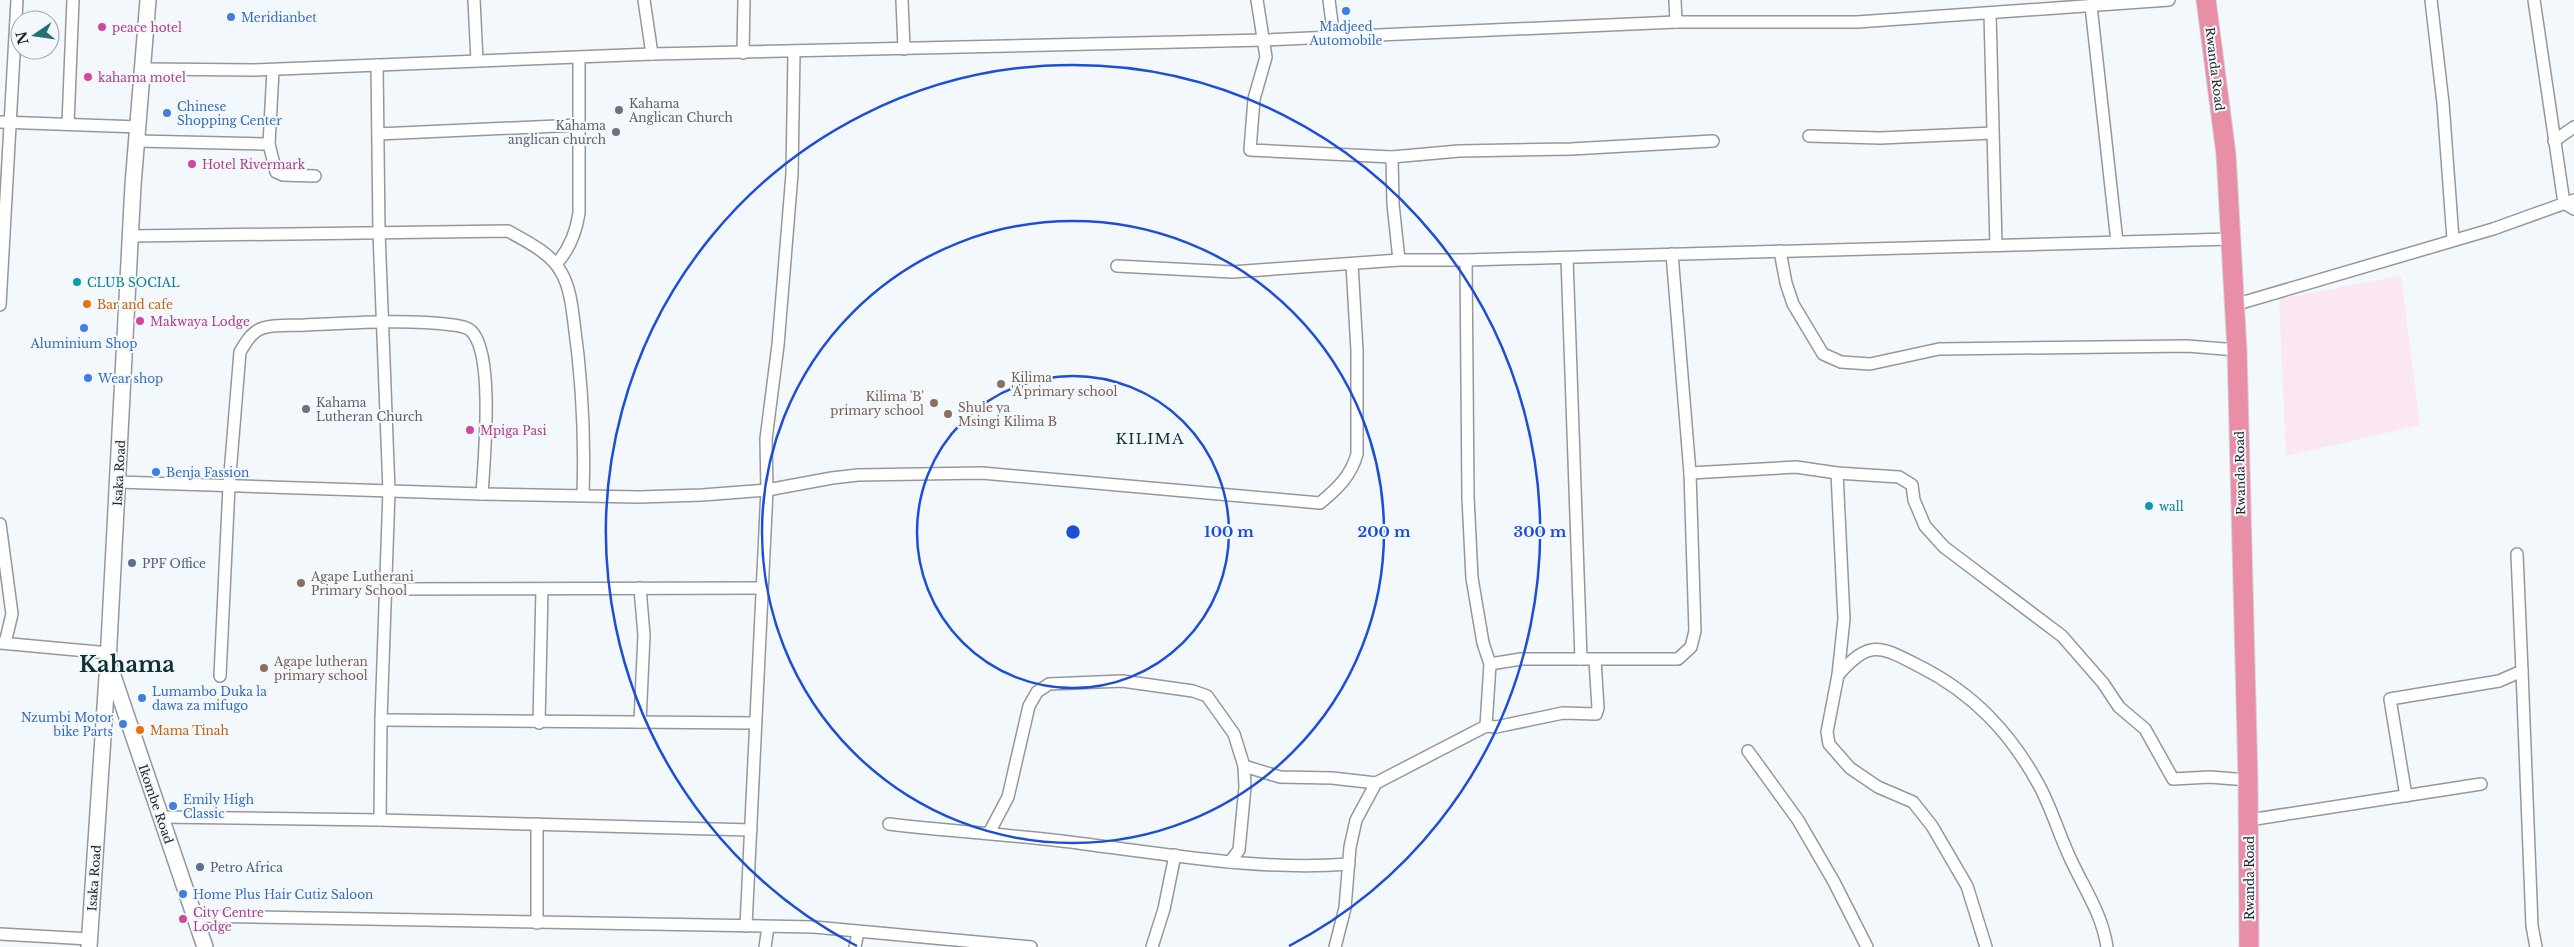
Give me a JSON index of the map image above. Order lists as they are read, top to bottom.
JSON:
{
  "streets": {
    "highway": ["Rwanda Road"],
    "street": ["Isaka Road", "Ikombe Road"]
  },
  "crossings": [
    ["Isaka Road", "Ikombe Road"]
  ],
  "districts": ["KILIMA", "Kahama"],
  "places": [
    "Madjeed Automobile",
    "Meridianbet",
    "peace hotel",
    "kahama motel",
    "Kahama Anglican Church",
    "Chinese Shopping Center",
    "Kahama anglican church",
    "Hotel Rivermark",
    "CLUB SOCIAL",
    "Bar and cafe",
    "Makwaya Lodge",
    "Aluminium Shop",
    "Wear shop",
    "Kilima 'A'primary school",
    "Kilima 'B' primary school",
    "Kahama Lutheran Church",
    "Shule ya Msingi Kilima B",
    "Mpiga Pasi",
    "Benja Fassion",
    "wall",
    "PPF Office",
    "Agape Lutherani Primary School",
    "Agape lutheran primary school",
    "Lumambo Duka la dawa za mifugo",
    "Nzumbi Motor bike Parts",
    "Mama Tinah",
    "Emily High Classic",
    "Petro Africa",
    "Home Plus Hair Cutiz Saloon",
    "City Centre Lodge"
  ],
  "north": "left",
  "rings": ["100 m", "200 m", "300 m"]
}
